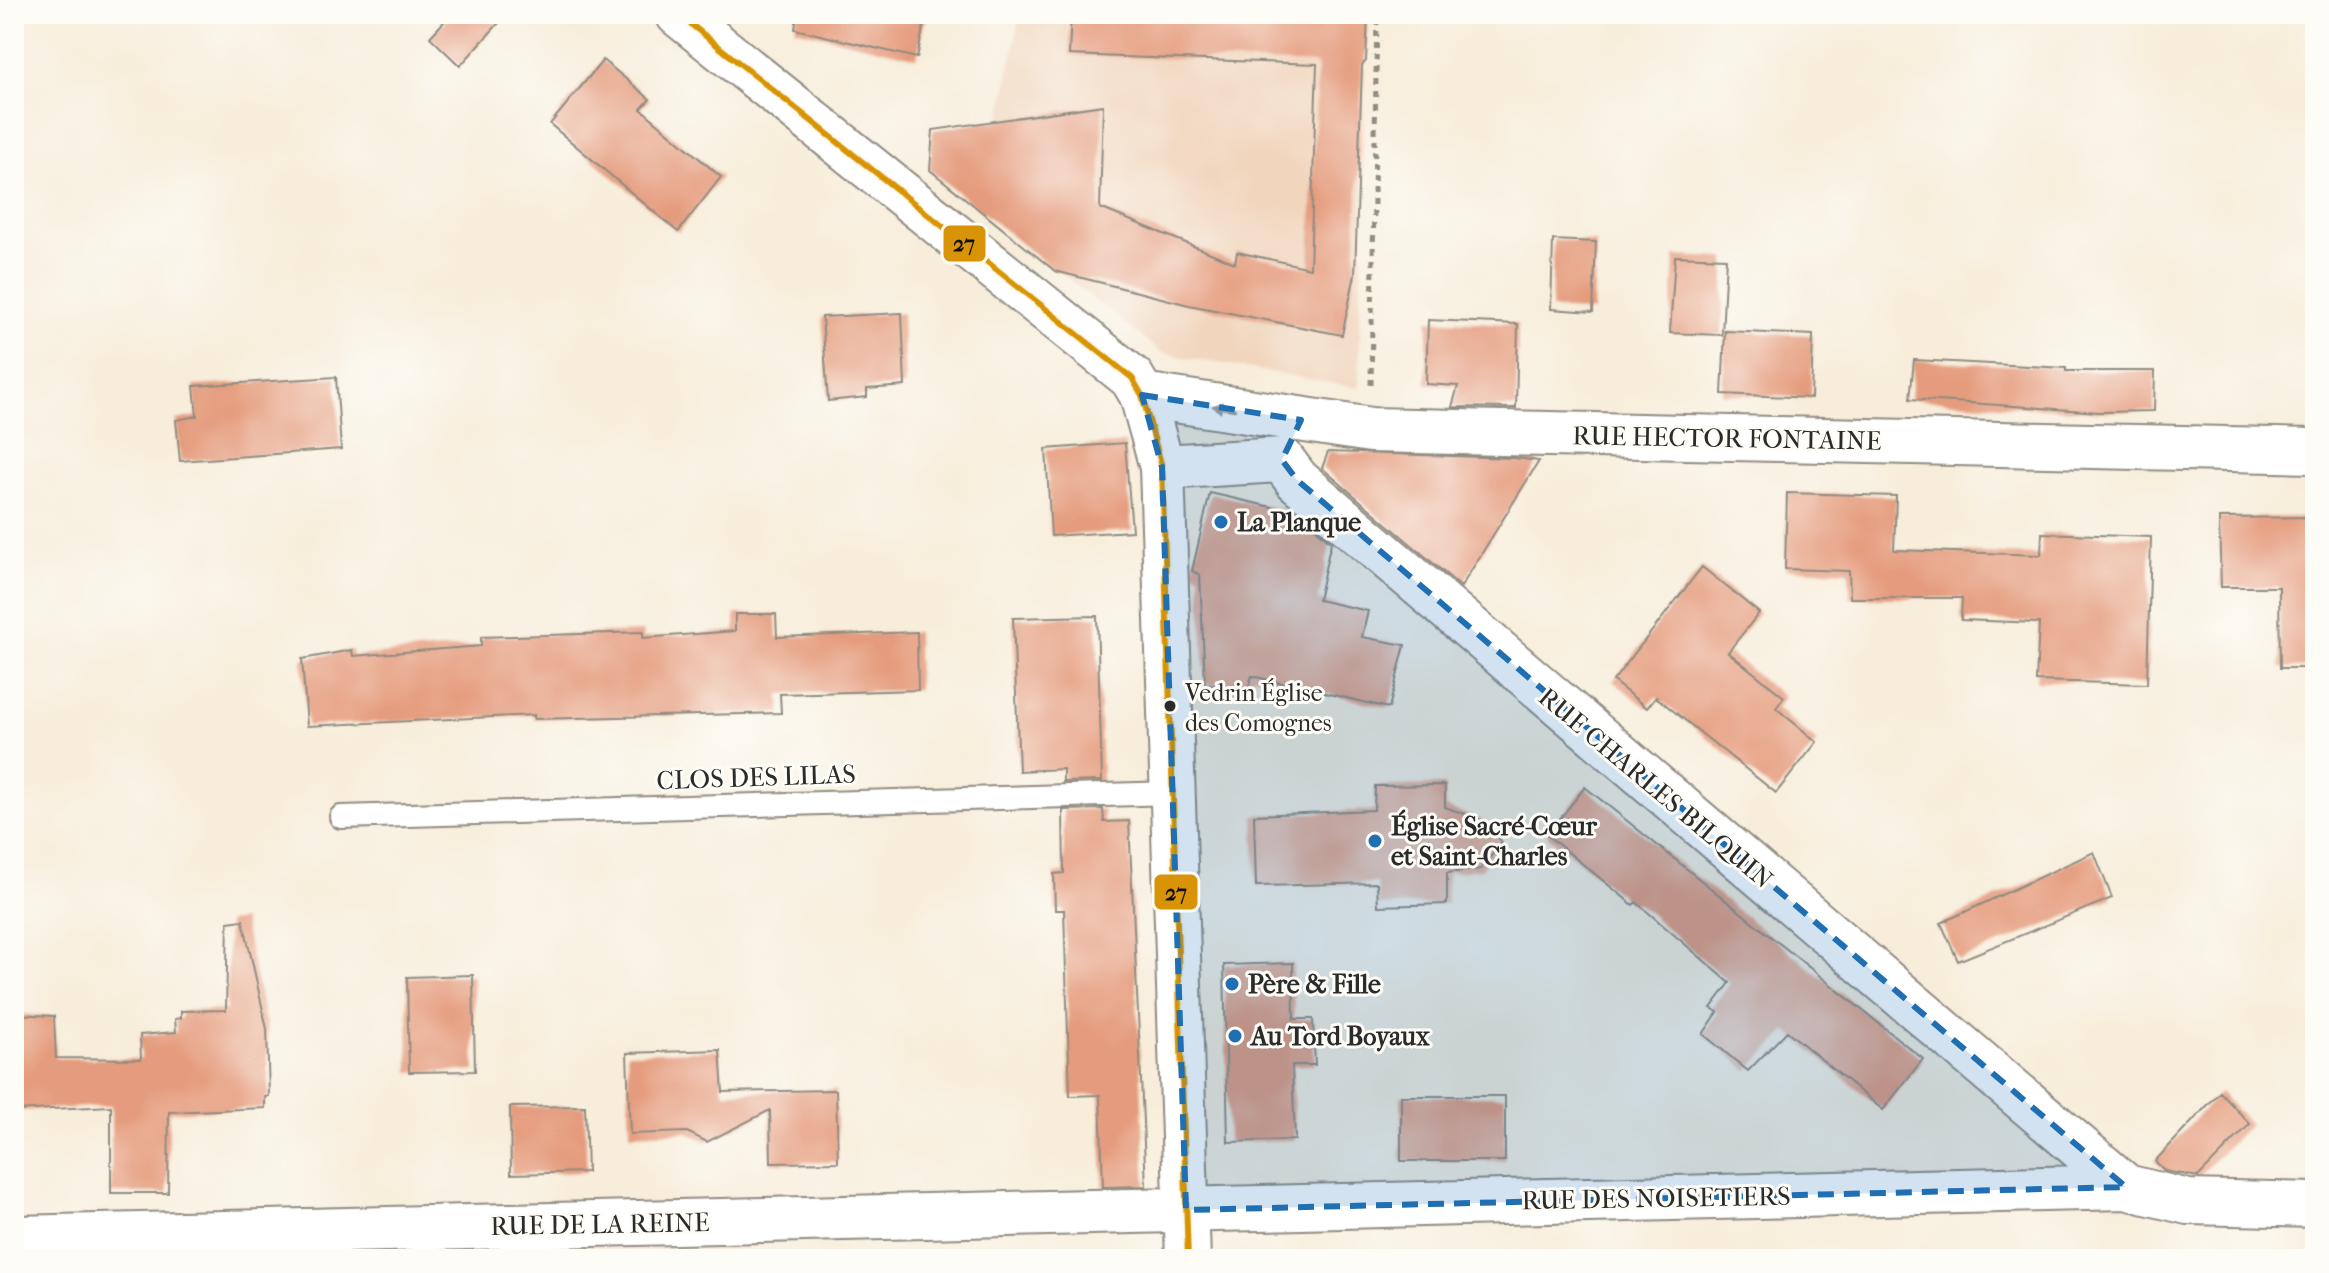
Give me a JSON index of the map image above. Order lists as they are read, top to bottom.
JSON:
{
  "streets": {
    "street": [
      "RUE HECTOR FONTAINE",
      "RUE CHARLES BILQUIN",
      "RUE DES NOISETIERS",
      "RUE DE LA REINE"
    ],
    "lane": ["CLOS DES LILAS"]
  },
  "crossings": [
    ["RUE CHARLES BILQUIN", "RUE DES NOISETIERS"],
    ["RUE DES NOISETIERS", "RUE DE LA REINE"]
  ],
  "places": [
    "La Planque",
    "Vedrin Église des Comognes",
    "Église Sacré-Cœur et Saint-Charles",
    "Père & Fille",
    "Au Tord Boyaux"
  ],
  "lines": ["transit line 27"]
}
